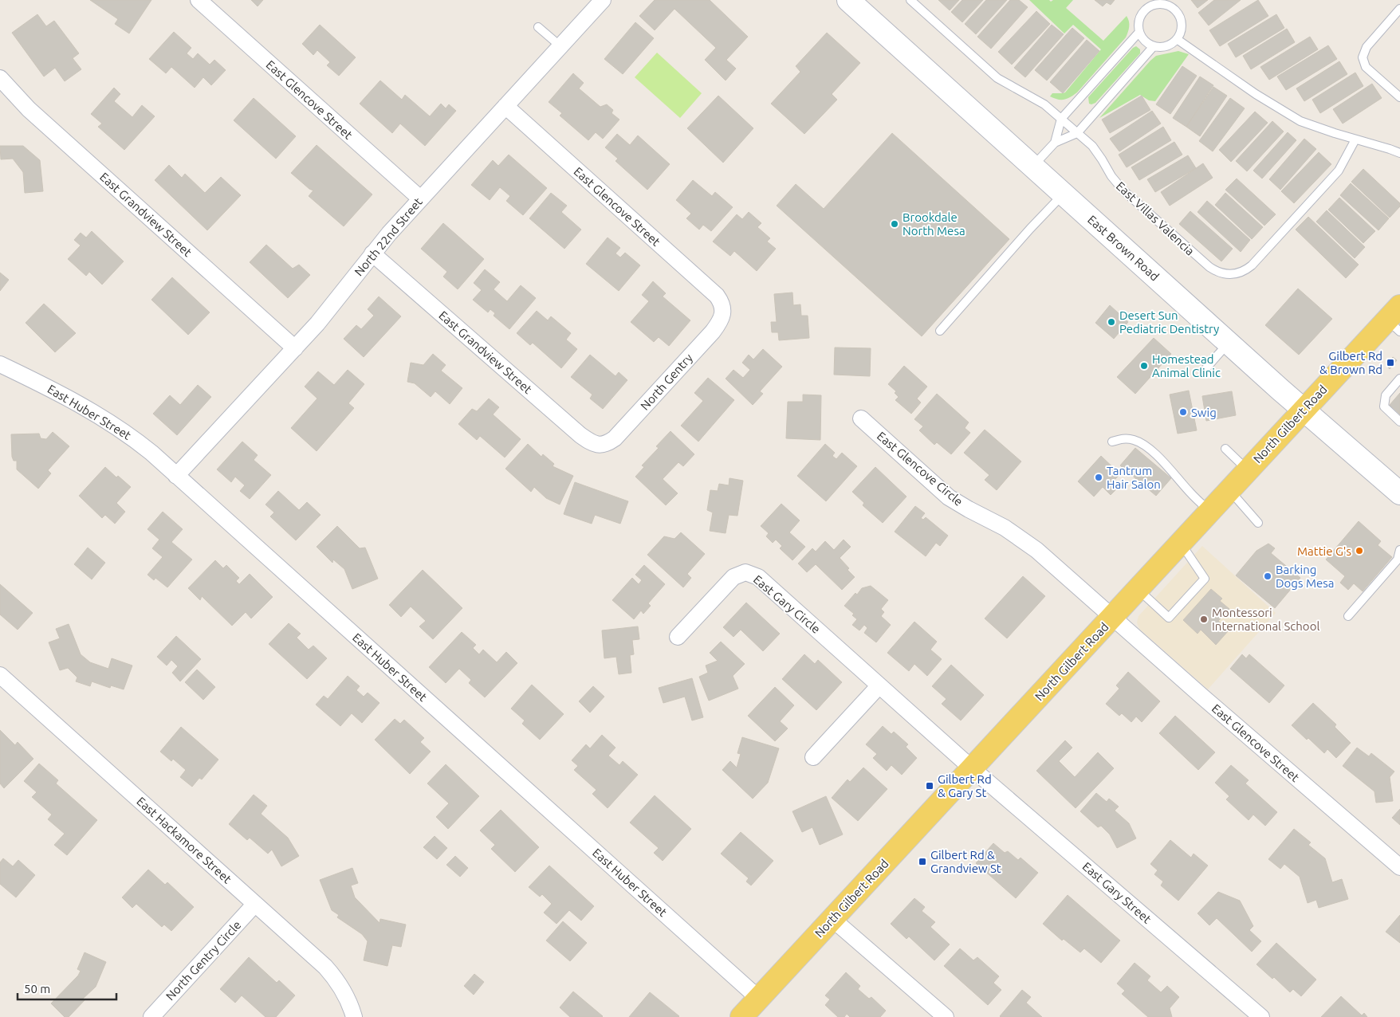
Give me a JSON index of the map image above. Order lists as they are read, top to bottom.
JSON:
{
  "streets": {
    "main road": ["East Brown Road", "North Gilbert Road"],
    "street": [
      "East Glencove Street",
      "East Grandview Street",
      "North 22nd Street",
      "North Gentry",
      "East Huber Street",
      "East Glencove Circle",
      "East Gary Circle",
      "East Hackamore Street",
      "East Gary Street",
      "North Gentry Circle"
    ],
    "lane": ["East Villas Valencia"]
  },
  "crossings": [
    ["East Glencove Street", "North 22nd Street"],
    ["East Glencove Street", "North Gentry"],
    ["East Glencove Street", "North Gilbert Road"],
    ["East Glencove Street", "East Glencove Circle"],
    ["East Grandview Street", "North 22nd Street"],
    ["East Grandview Street", "North Gentry"],
    ["North 22nd Street", "East Huber Street"],
    ["East Brown Road", "North Gilbert Road"],
    ["East Huber Street", "North Gilbert Road"],
    ["North Gilbert Road", "East Glencove Circle"],
    ["North Gilbert Road", "East Gary Circle"],
    ["North Gilbert Road", "East Gary Street"],
    ["East Gary Circle", "East Gary Street"],
    ["East Hackamore Street", "North Gentry Circle"]
  ],
  "places": {
    "other": [
      "Brookdale North Mesa",
      "Desert Sun Pediatric Dentistry",
      "Homestead Animal Clinic",
      "Swig",
      "Tantrum Hair Salon",
      "Mattie G's",
      "Barking Dogs Mesa",
      "Montessori International School"
    ],
    "transit": ["Gilbert Rd & Brown Rd", "Gilbert Rd & Gary St", "Gilbert Rd & Grandview St"]
  },
  "scale_bar": "50 m"
}
